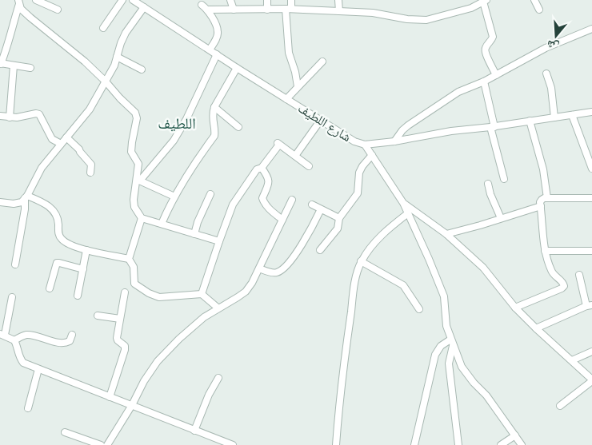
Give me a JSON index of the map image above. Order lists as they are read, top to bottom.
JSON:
{
  "streets": {
    "street": ["شارع اللطيف"]
  },
  "districts": ["اللطيف"],
  "north": "bottom"
}
